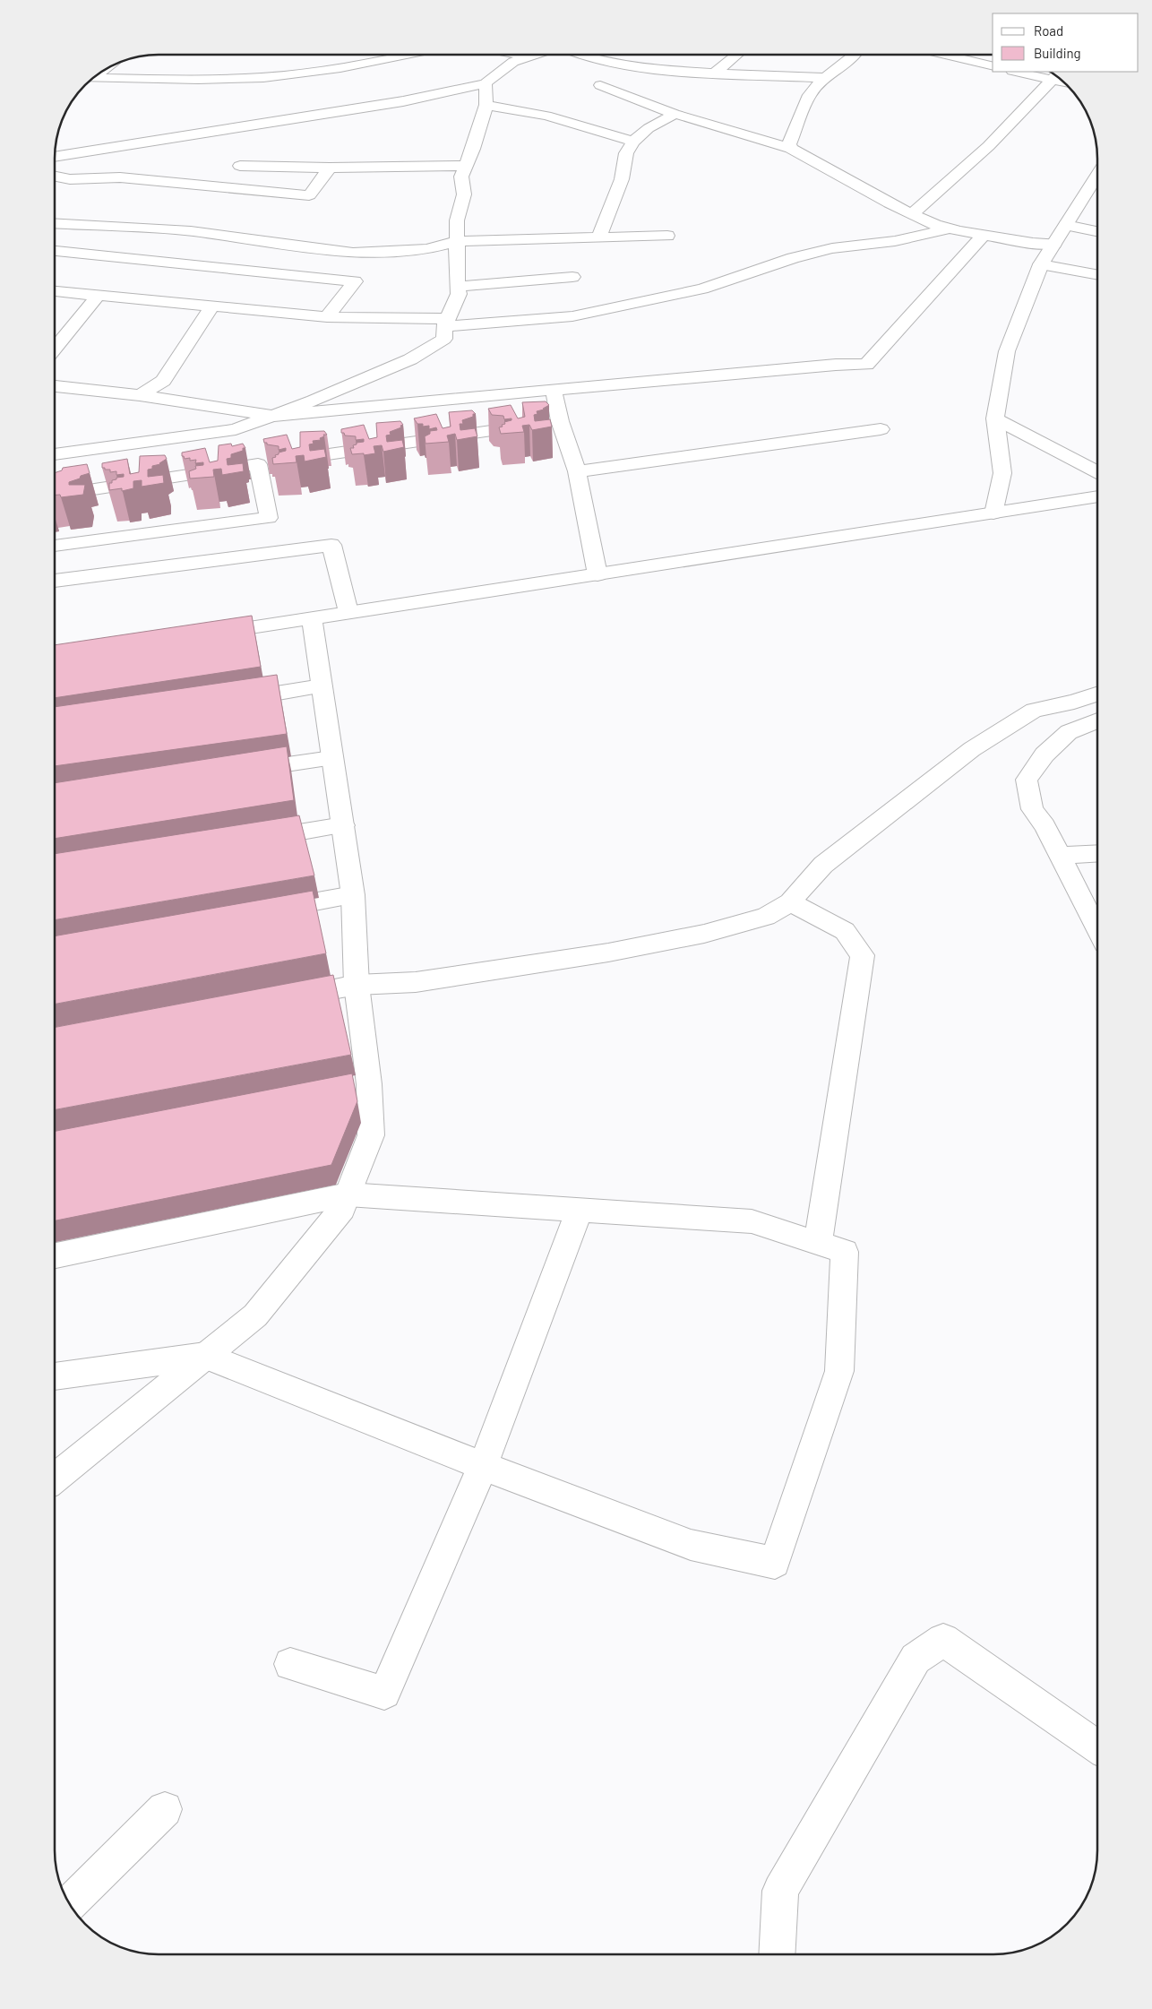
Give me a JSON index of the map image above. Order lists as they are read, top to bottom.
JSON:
{
  "legend": ["Road", "Building"]
}
